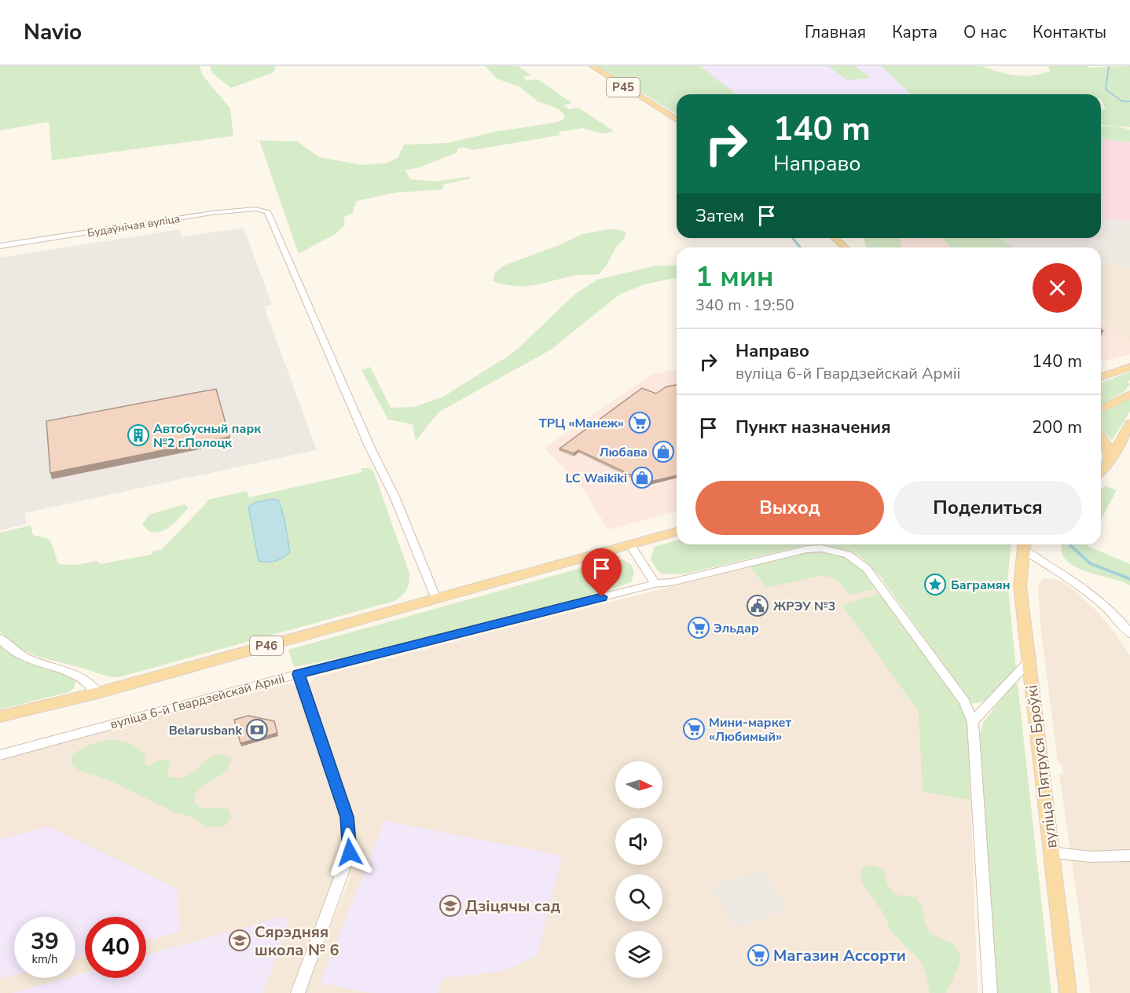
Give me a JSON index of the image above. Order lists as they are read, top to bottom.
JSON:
{
  "streets": {
    "main road": ["Р45", "Р46", "вуліца Пятруся Броўкі"],
    "street": ["Будаўнічая вуліца", "вуліца 6-й Гвардзейскай Арміі"]
  },
  "crossings": [
    ["Будаўнічая вуліца", "Р46"]
  ],
  "places": {
    "supermarket": [
      "ТРЦ «Манеж»",
      "Эльдар",
      "Мини-маркет «Любимый»",
      "Магазин Ассорти"
    ],
    "building": ["Автобусный парк №2 г.Полоцк"],
    "shop": ["Любава", "LC Waikiki"],
    "place": ["Баграмян"],
    "public building": ["ЖРЭУ №3"],
    "bank": ["Belarusbank"],
    "school or university": ["Дзіцячы сад", "Сярэдняя школа № 6"]
  },
  "north": "right",
  "page": {
    "header": "Navio",
    "nav": [
      "Главная",
      "Карта",
      "О нас",
      "Контакты"
    ],
    "turn": ["140 m", "Направо"],
    "then": "Затем",
    "heading": ["1 мин", "340 m · 19:50"],
    "list": [
      {
        "name": "Направо",
        "note": "вуліца 6-й Гвардзейскай Арміі",
        "value": "140 m"
      },
      {
        "name": "Пункт назначения",
        "value": "200 m"
      }
    ],
    "buttons": ["Выход", "Поделиться"],
    "speed": "39 km/h",
    "limit": "40"
  }
}
